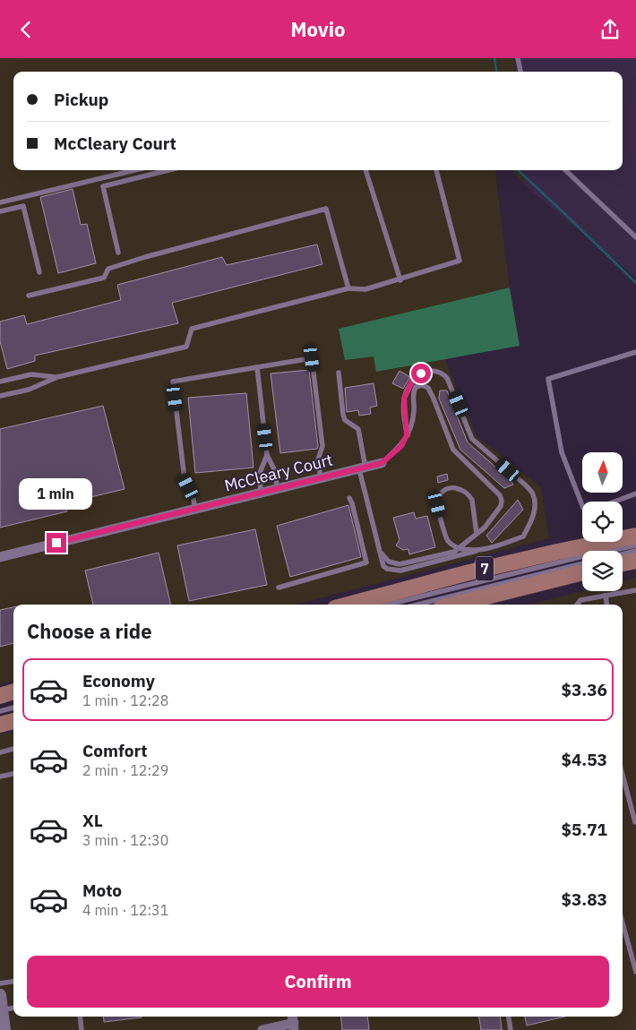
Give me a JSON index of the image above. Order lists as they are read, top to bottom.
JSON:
{
  "streets": {
    "main road": ["7"],
    "street": ["McCleary Court"]
  },
  "north": "top",
  "page": {
    "header": "Movio",
    "banner": ["Pickup", "McCleary Court"],
    "bubble": "1 min",
    "heading": "Choose a ride",
    "list": [
      {
        "name": "Economy",
        "note": "1 min · 12:28",
        "value": "$3.36"
      },
      {
        "name": "Comfort",
        "note": "2 min · 12:29",
        "value": "$4.53"
      },
      {
        "name": "XL",
        "note": "3 min · 12:30",
        "value": "$5.71"
      },
      {
        "name": "Moto",
        "note": "4 min · 12:31",
        "value": "$3.83"
      }
    ],
    "buttons": "Confirm"
  }
}
